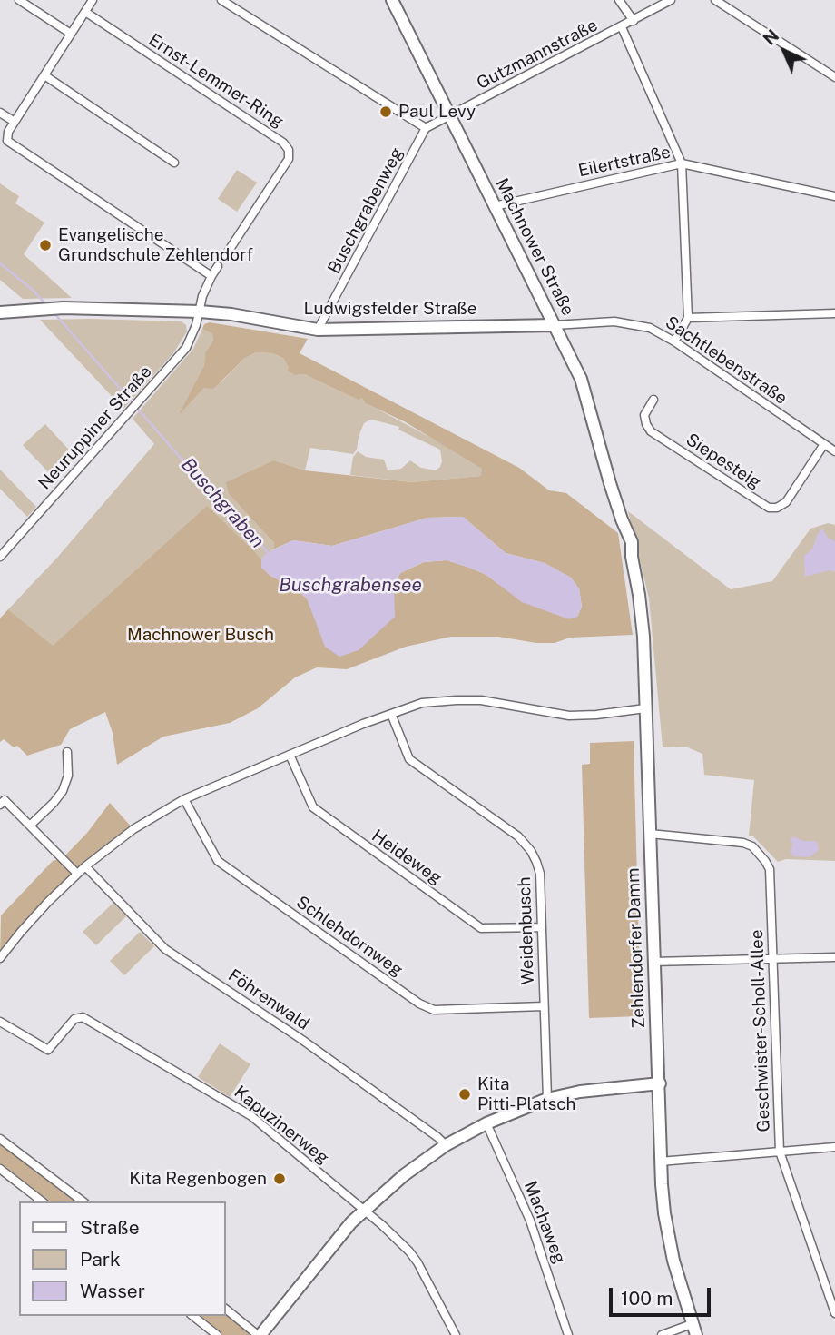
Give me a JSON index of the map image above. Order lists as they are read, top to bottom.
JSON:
{
  "streets": {
    "main road": ["Machnower Straße", "Ludwigsfelder Straße", "Zehlendorfer Damm"],
    "street": [
      "Gutzmannstraße",
      "Ernst-Lemmer-Ring",
      "Eilertstraße",
      "Buschgrabenweg",
      "Sachtlebenstraße",
      "Neuruppiner Straße",
      "Siepesteig",
      "Heideweg",
      "Weidenbusch",
      "Schlehdornweg",
      "Föhrenwald",
      "Geschwister-Scholl-Allee",
      "Kapuzinerweg",
      "Machaweg"
    ]
  },
  "crossings": [
    ["Gutzmannstraße", "Machnower Straße"],
    ["Eilertstraße", "Machnower Straße"],
    ["Buschgrabenweg", "Ludwigsfelder Straße"],
    ["Machnower Straße", "Ludwigsfelder Straße"],
    ["Machnower Straße", "Sachtlebenstraße"],
    ["Machnower Straße", "Zehlendorfer Damm"],
    ["Ludwigsfelder Straße", "Sachtlebenstraße"],
    ["Ludwigsfelder Straße", "Neuruppiner Straße"],
    ["Sachtlebenstraße", "Siepesteig"],
    ["Heideweg", "Weidenbusch"],
    ["Weidenbusch", "Schlehdornweg"],
    ["Zehlendorfer Damm", "Geschwister-Scholl-Allee"]
  ],
  "water": ["Buschgraben", "Buschgrabensee"],
  "parks": ["Machnower Busch"],
  "places": [
    "Paul Levy",
    "Evangelische Grundschule Zehlendorf",
    "Kita Pitti-Platsch",
    "Kita Regenbogen"
  ],
  "legend": ["Straße", "Park", "Wasser"],
  "scale_bar": "100 m",
  "north": "top left"
}
